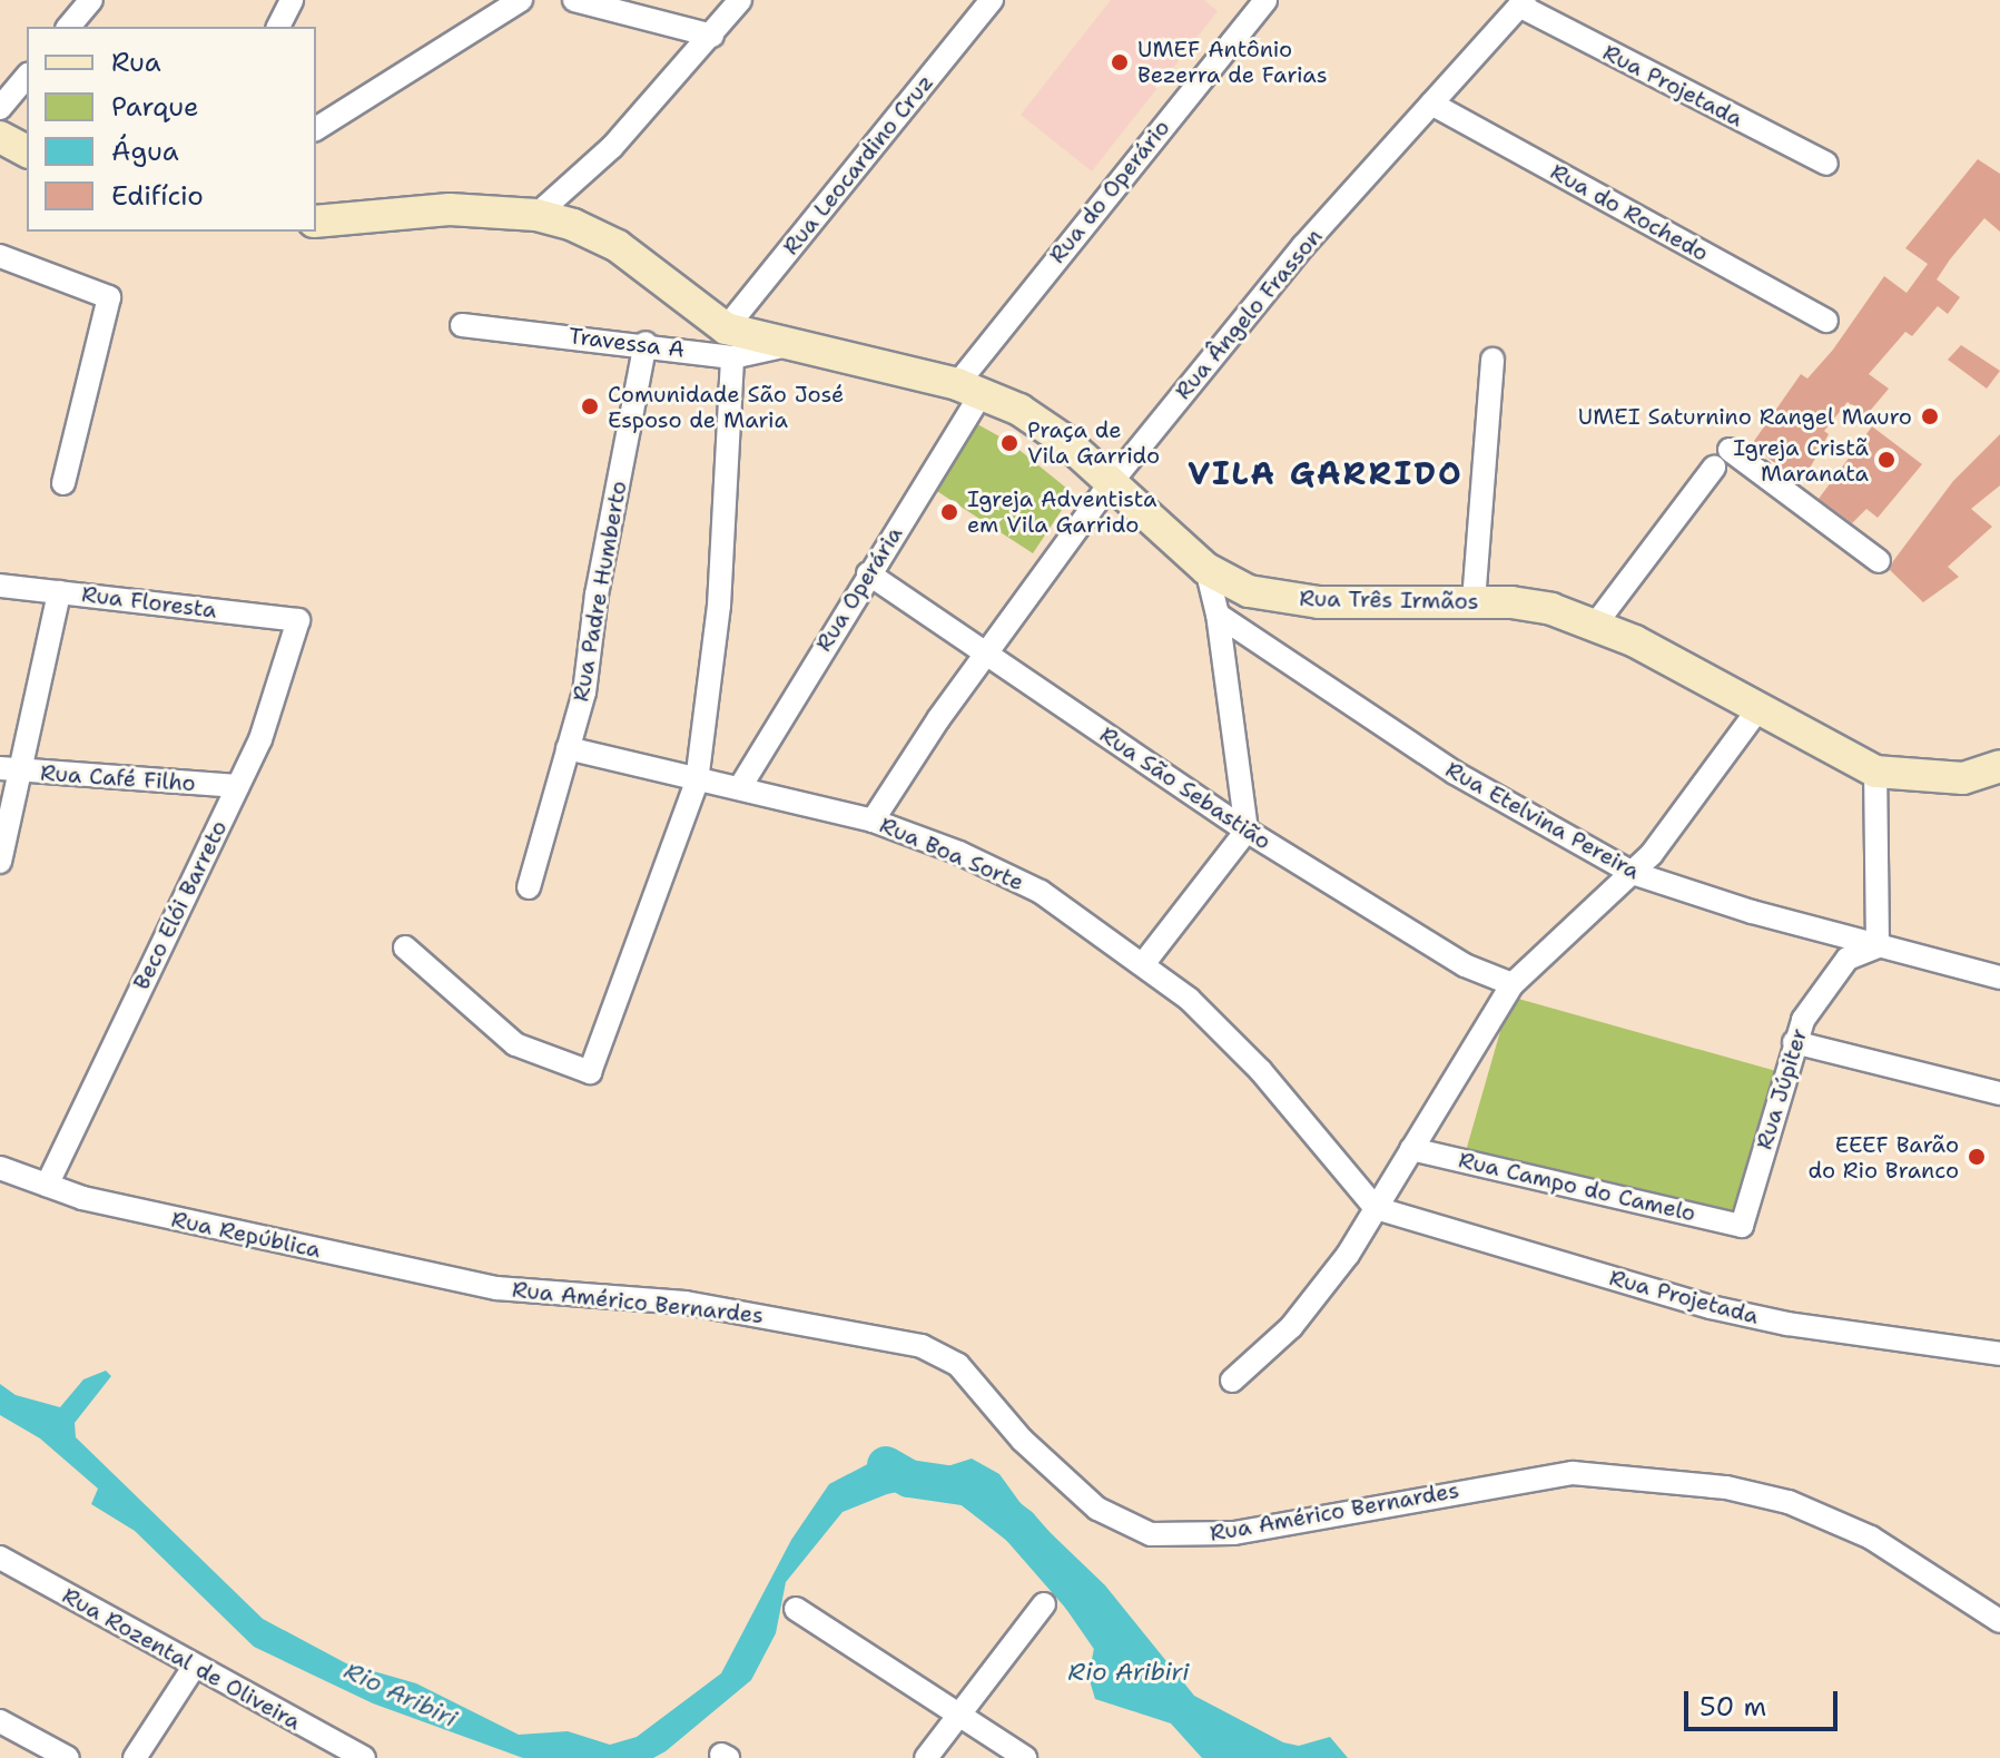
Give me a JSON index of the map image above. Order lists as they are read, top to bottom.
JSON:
{
  "streets": {
    "street": [
      "Rua Projetada",
      "Rua Leocardino Cruz",
      "Rua do Operário",
      "Rua do Rochedo",
      "Rua Ângelo Frasson",
      "Travessa A",
      "Rua Operária",
      "Rua Padre Humberto",
      "Rua Três Irmãos",
      "Rua Floresta",
      "Rua Café Filho",
      "Rua São Sebastião",
      "Rua Etelvina Pereira",
      "Rua Boa Sorte",
      "Beco Elói Barreto",
      "Rua Júpiter",
      "Rua Campo do Camelo",
      "Rua República",
      "Rua Américo Bernardes",
      "Rua Rozental de Oliveira"
    ]
  },
  "crossings": [
    ["Rua Projetada", "Rua Ângelo Frasson"],
    ["Rua Projetada", "Rua Boa Sorte"],
    ["Rua Leocardino Cruz", "Travessa A"],
    ["Rua Leocardino Cruz", "Rua Três Irmãos"],
    ["Rua do Operário", "Rua Operária"],
    ["Rua do Operário", "Rua Três Irmãos"],
    ["Rua do Rochedo", "Rua Ângelo Frasson"],
    ["Rua Ângelo Frasson", "Rua Três Irmãos"],
    ["Rua Ângelo Frasson", "Rua São Sebastião"],
    ["Rua Ângelo Frasson", "Rua Boa Sorte"],
    ["Travessa A", "Rua Padre Humberto"],
    ["Travessa A", "Rua Três Irmãos"],
    ["Rua Operária", "Rua Três Irmãos"],
    ["Rua Operária", "Rua São Sebastião"],
    ["Rua Operária", "Rua Boa Sorte"],
    ["Rua Padre Humberto", "Rua Boa Sorte"],
    ["Rua Floresta", "Beco Elói Barreto"],
    ["Rua Café Filho", "Beco Elói Barreto"],
    ["Rua Etelvina Pereira", "Rua Júpiter"],
    ["Beco Elói Barreto", "Rua República"],
    ["Rua Júpiter", "Rua Campo do Camelo"],
    ["Rua República", "Rua Américo Bernardes"]
  ],
  "districts": ["VILA GARRIDO"],
  "water": ["Rio Aribiri"],
  "places": [
    "UMEF Antônio Bezerra de Farias",
    "Comunidade São José Esposo de Maria",
    "UMEI Saturnino Rangel Mauro",
    "Praça de Vila Garrido",
    "Igreja Cristã Maranata",
    "Igreja Adventista em Vila Garrido",
    "EEEF Barão do Rio Branco"
  ],
  "legend": [
    "Rua",
    "Parque",
    "Água",
    "Edifício"
  ],
  "scale_bar": "50 m"
}
